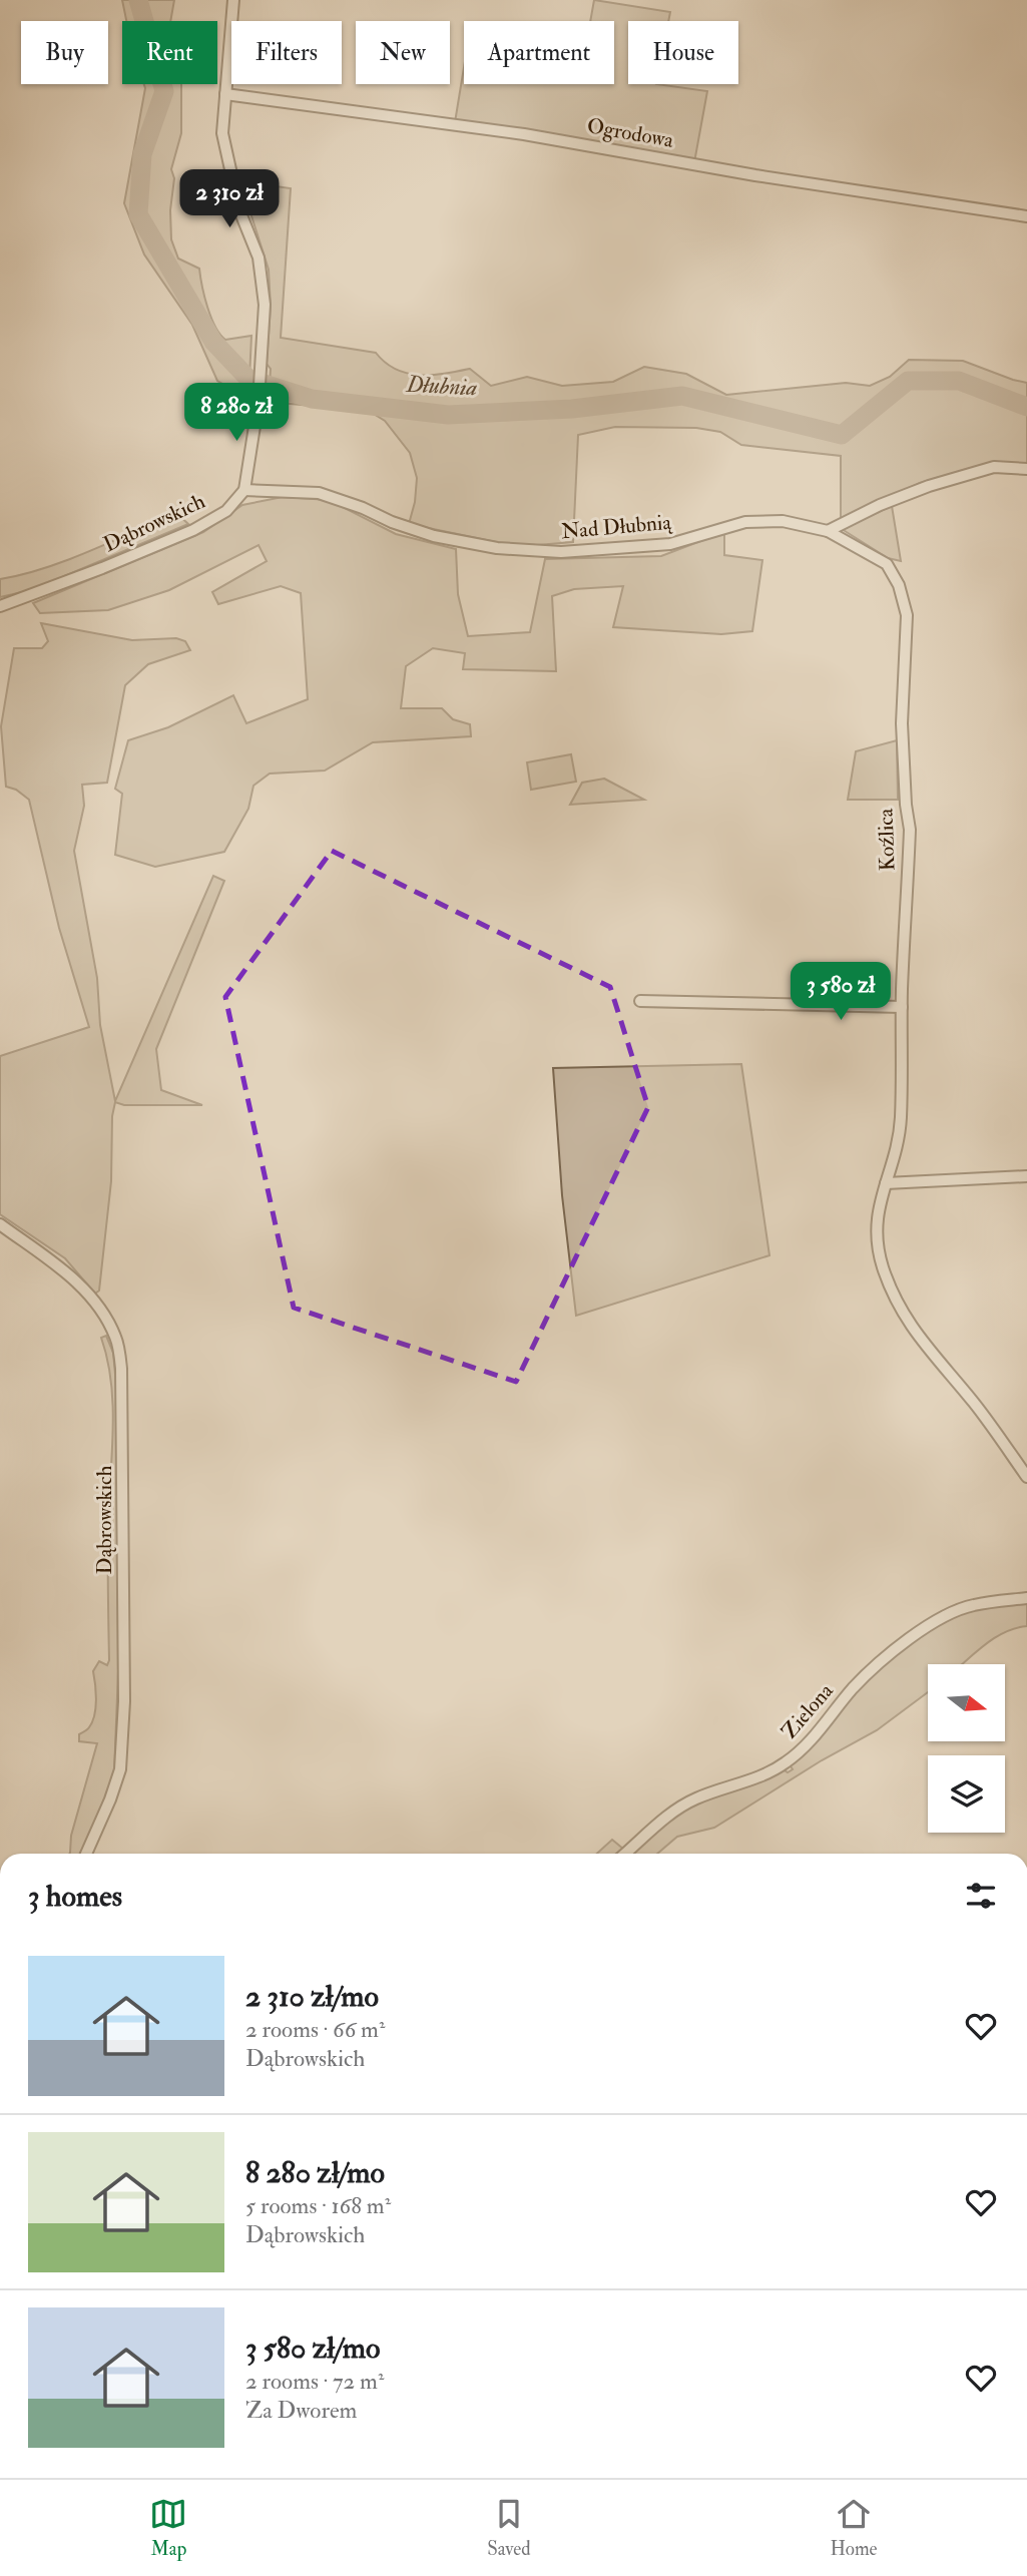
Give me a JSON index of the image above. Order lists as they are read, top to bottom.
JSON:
{
  "streets": {
    "street": [
      "Ogrodowa",
      "Dąbrowskich",
      "Nad Dłubnią",
      "Koźlica",
      "Zielona"
    ]
  },
  "crossings": [
    ["Dąbrowskich", "Nad Dłubnią"],
    ["Nad Dłubnią", "Koźlica"]
  ],
  "water": ["Dłubnia"],
  "north": "right",
  "page": {
    "chip": [
      "Buy",
      "Rent",
      "Filters",
      "New",
      "Apartment",
      "House"
    ],
    "price": ["2 310 zł", "8 280 zł", "3 580 zł"],
    "heading": "3 homes",
    "list": [
      {
        "name": "2 310 zł/mo",
        "note": "2 rooms · 66 m² · Dąbrowskich"
      },
      {
        "name": "8 280 zł/mo",
        "note": "5 rooms · 168 m² · Dąbrowskich"
      },
      {
        "name": "3 580 zł/mo",
        "note": "2 rooms · 72 m² · Za Dworem"
      }
    ],
    "tabs": ["Map", "Saved", "Home"]
  }
}
